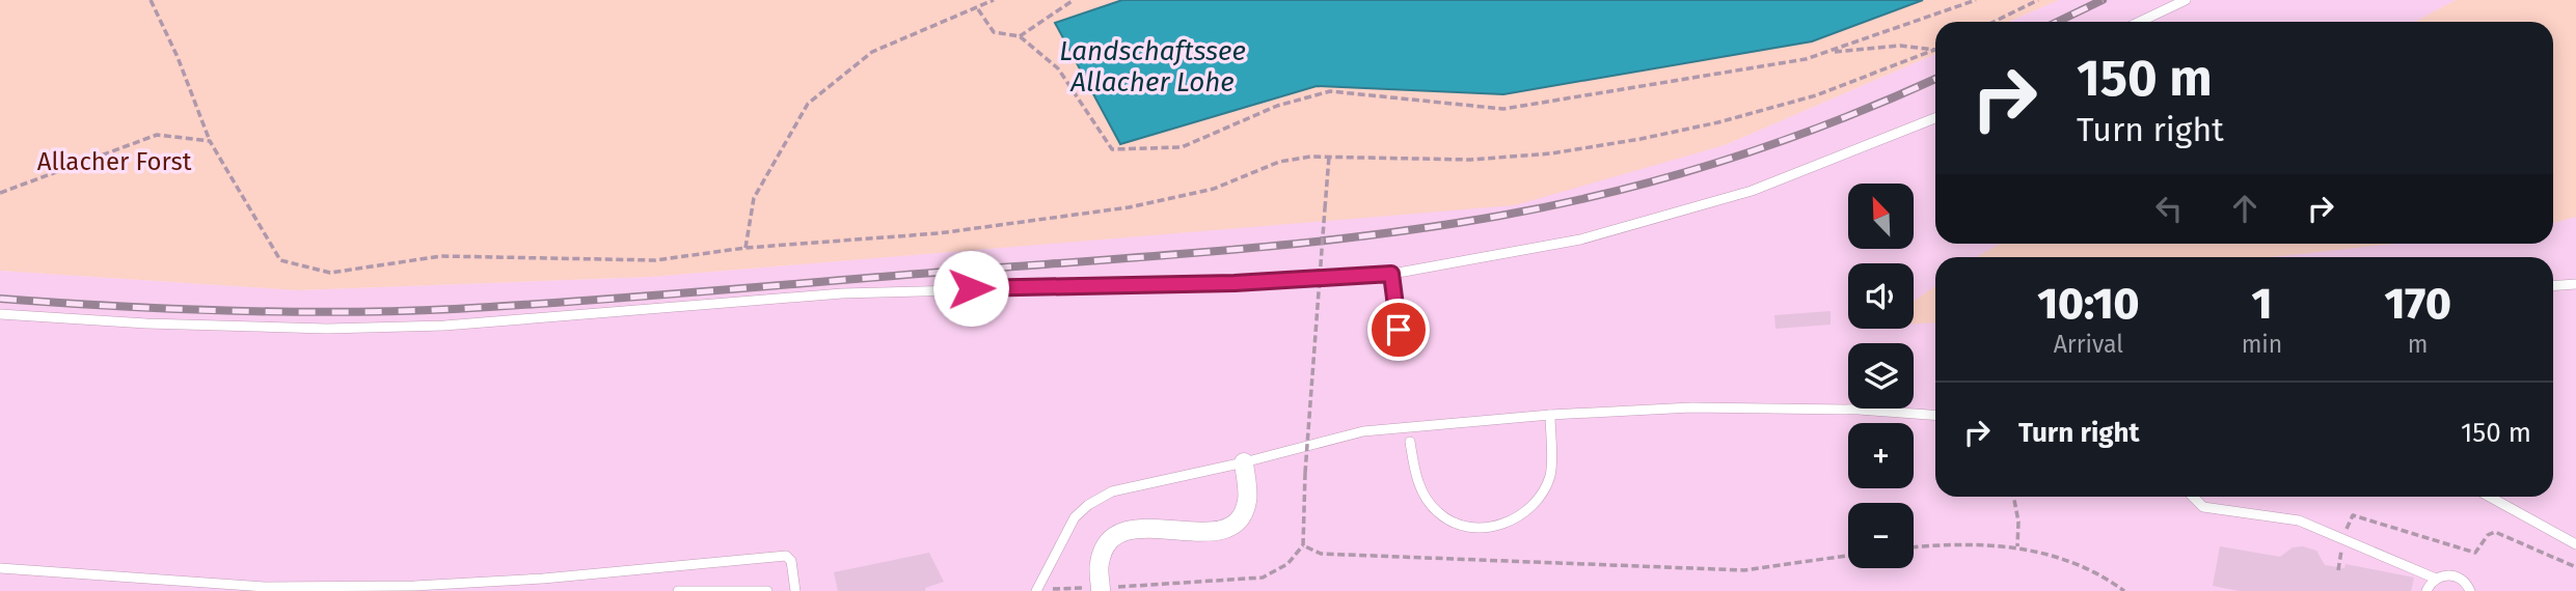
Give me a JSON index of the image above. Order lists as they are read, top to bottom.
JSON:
{
  "water": ["Landschaftssee Allacher Lohe"],
  "parks": ["Allacher Forst"],
  "north": "top left",
  "page": {
    "turn": ["150 m", "Turn right"],
    "map_buttons": ["+", "−"],
    "eta": [
      "10:10",
      "Arrival",
      "1",
      "min",
      "170",
      "m"
    ],
    "list": [
      {
        "name": "Turn right",
        "value": "150 m"
      }
    ]
  }
}
